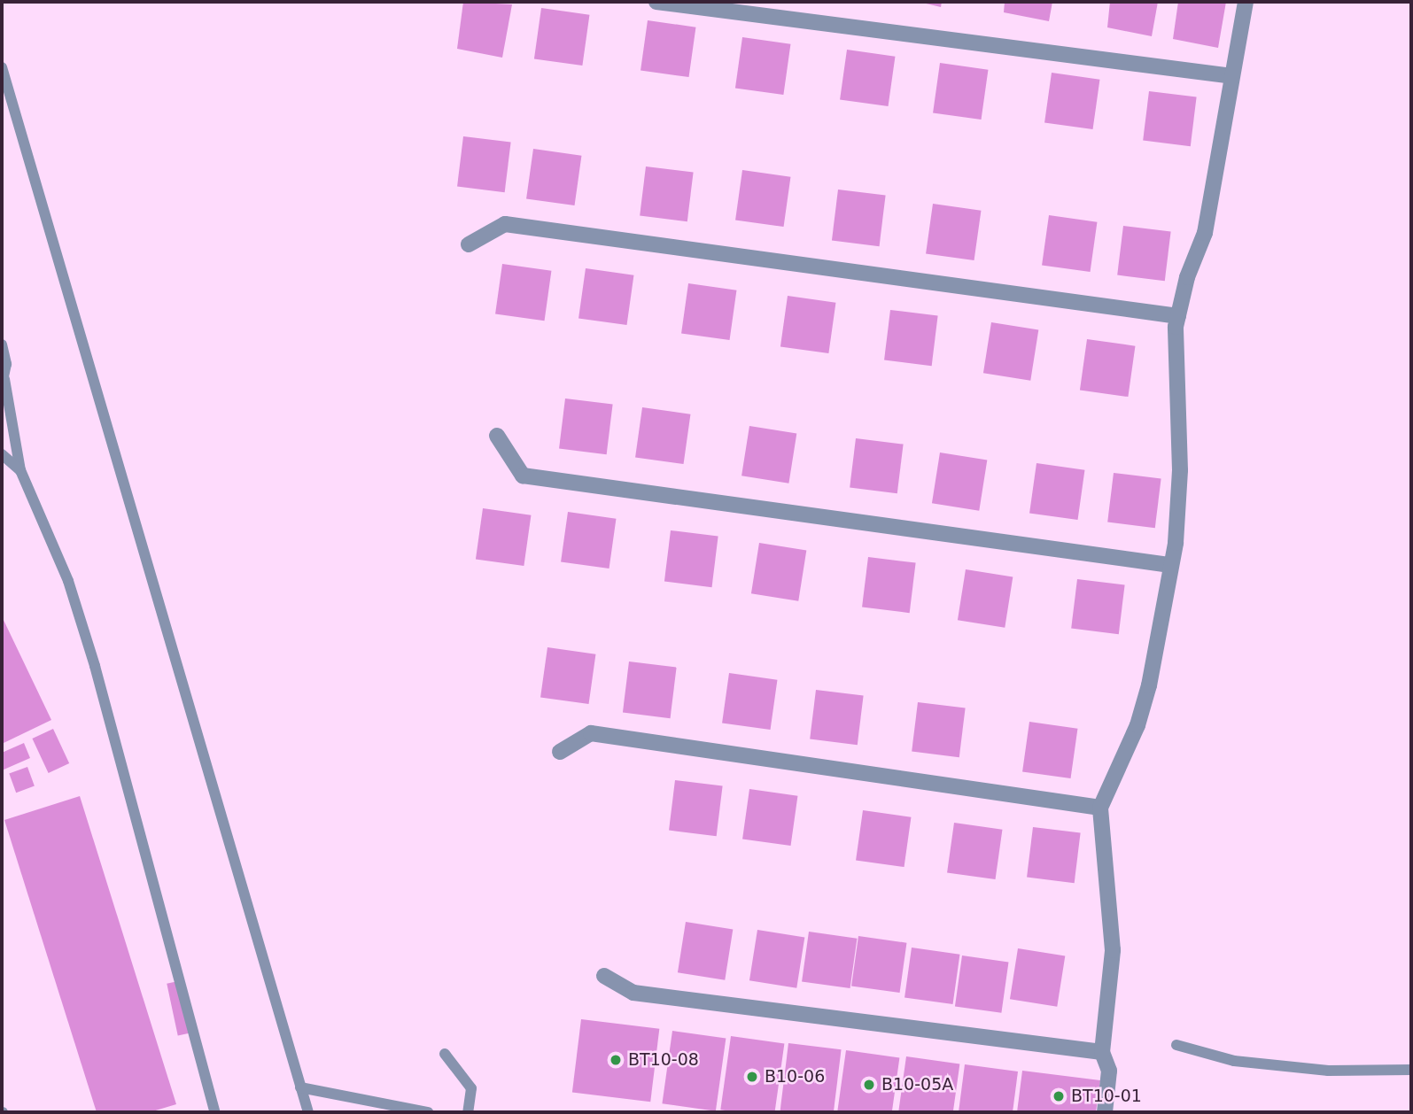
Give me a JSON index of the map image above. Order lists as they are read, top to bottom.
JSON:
{
  "places": [
    "BT10-08",
    "B10-06",
    "B10-05A",
    "BT10-01"
  ]
}
